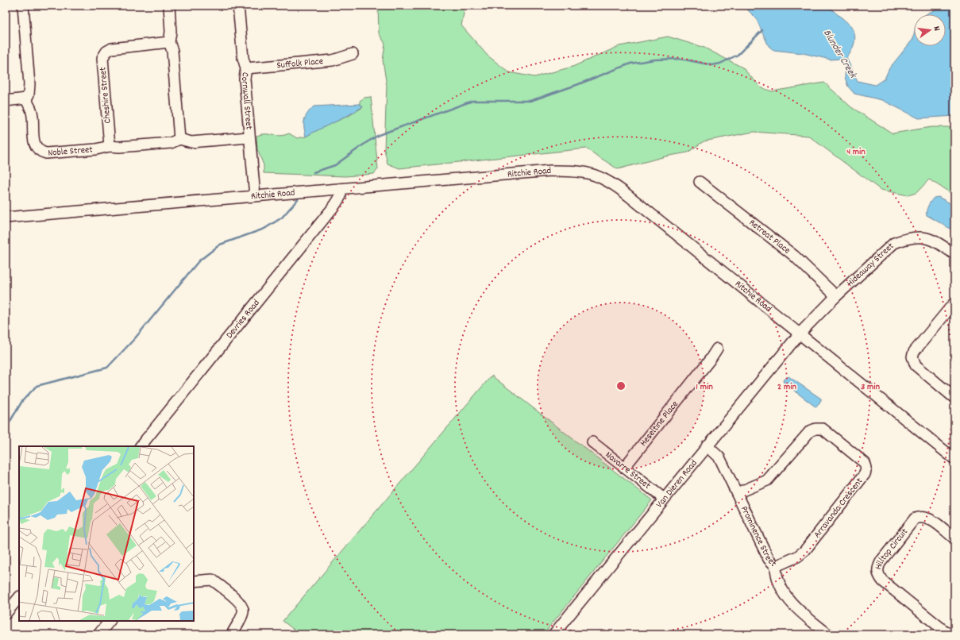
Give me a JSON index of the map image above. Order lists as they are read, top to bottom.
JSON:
{
  "streets": {
    "street": [
      "Suffolk Place",
      "Cheshire Street",
      "Cornwall Street",
      "Noble Street",
      "Ritchie Road",
      "Retreat Place",
      "Hideaway Street",
      "Devries Road",
      "Heseltine Place",
      "Navarre Street",
      "Van Dieren Road",
      "Arravanda Crescent",
      "Prominence Street",
      "Hilltop Circuit"
    ]
  },
  "crossings": [
    ["Suffolk Place", "Cornwall Street"],
    ["Cheshire Street", "Noble Street"],
    ["Cornwall Street", "Noble Street"],
    ["Cornwall Street", "Ritchie Road"],
    ["Ritchie Road", "Hideaway Street"],
    ["Ritchie Road", "Devries Road"],
    ["Ritchie Road", "Van Dieren Road"],
    ["Retreat Place", "Hideaway Street"],
    ["Hideaway Street", "Van Dieren Road"],
    ["Heseltine Place", "Navarre Street"],
    ["Navarre Street", "Van Dieren Road"],
    ["Van Dieren Road", "Prominence Street"],
    ["Arravanda Crescent", "Prominence Street"]
  ],
  "water": ["Blunder Creek"],
  "north": "right",
  "rings": [
    "4 min",
    "1 min",
    "2 min",
    "3 min"
  ]
}
